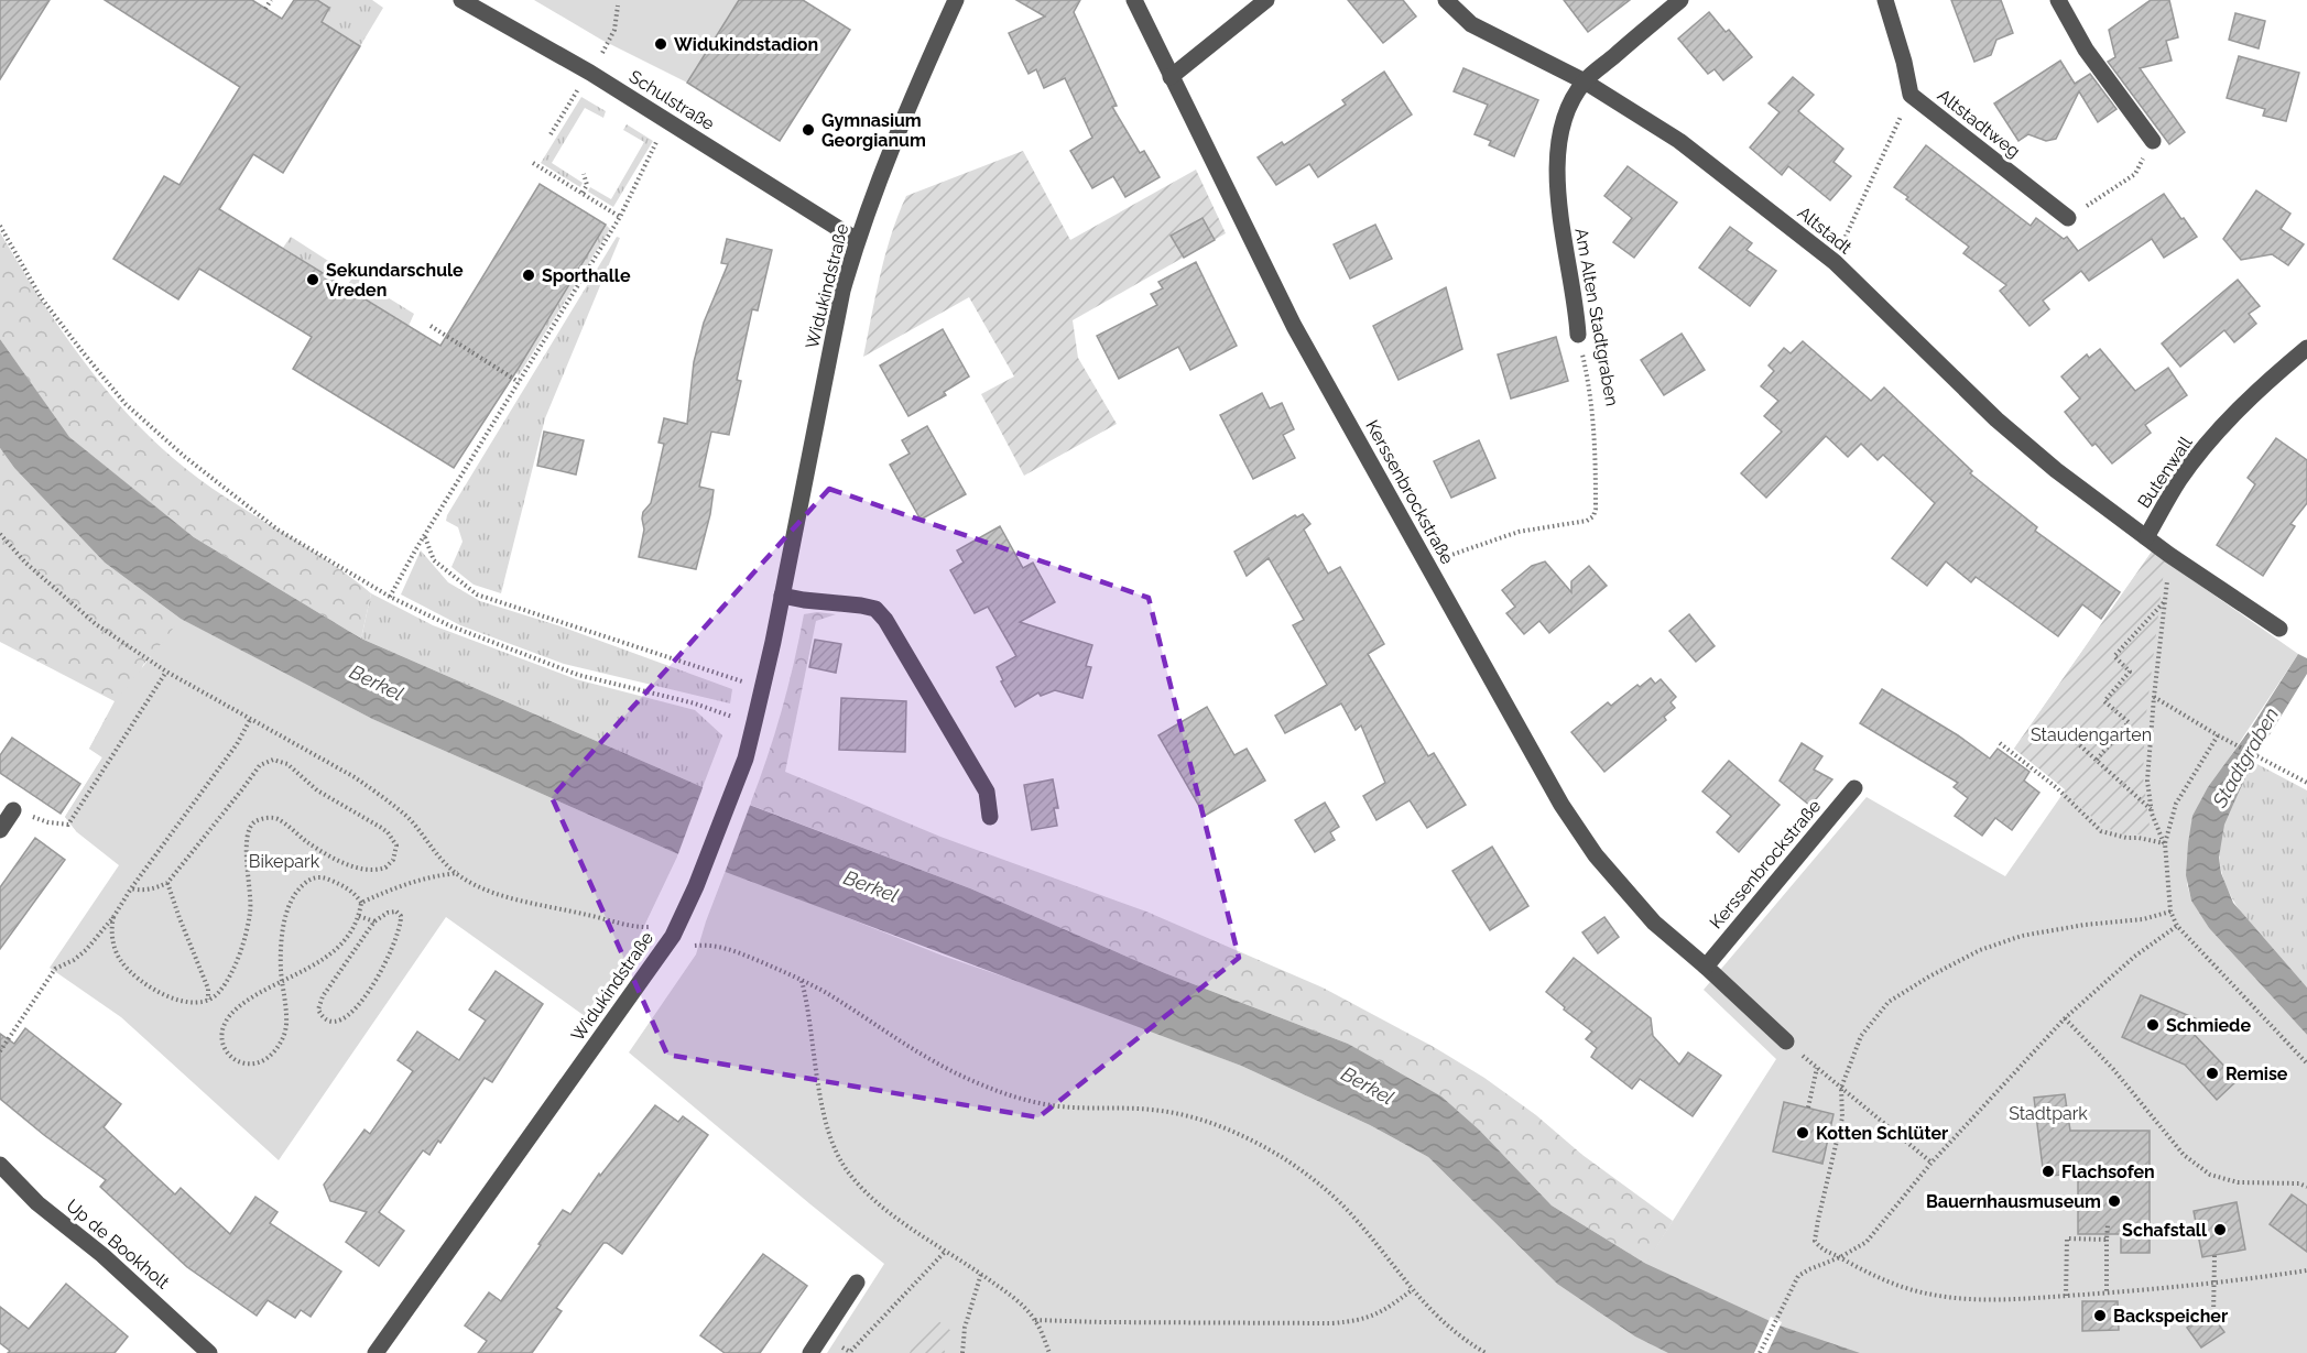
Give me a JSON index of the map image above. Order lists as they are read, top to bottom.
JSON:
{
  "streets": {
    "street": [
      "Schulstraße",
      "Altstadtweg",
      "Altstadt",
      "Widukindstraße",
      "Am Alten Stadtgraben",
      "Butenwall",
      "Kerssenbrockstraße",
      "Up de Bookholt"
    ]
  },
  "crossings": [
    ["Schulstraße", "Widukindstraße"],
    ["Altstadt", "Am Alten Stadtgraben"],
    ["Altstadt", "Butenwall"],
    ["Am Alten Stadtgraben", "Kerssenbrockstraße"]
  ],
  "water": ["Berkel", "Stadtgraben"],
  "parks": ["Staudengarten", "Bikepark", "Stadtpark"],
  "places": [
    "Widukindstadion",
    "Gymnasium Georgianum",
    "Sporthalle",
    "Sekundarschule Vreden",
    "Schmiede",
    "Remise",
    "Kotten Schlüter",
    "Flachsofen",
    "Bauernhausmuseum",
    "Schafstall",
    "Backspeicher"
  ]
}
